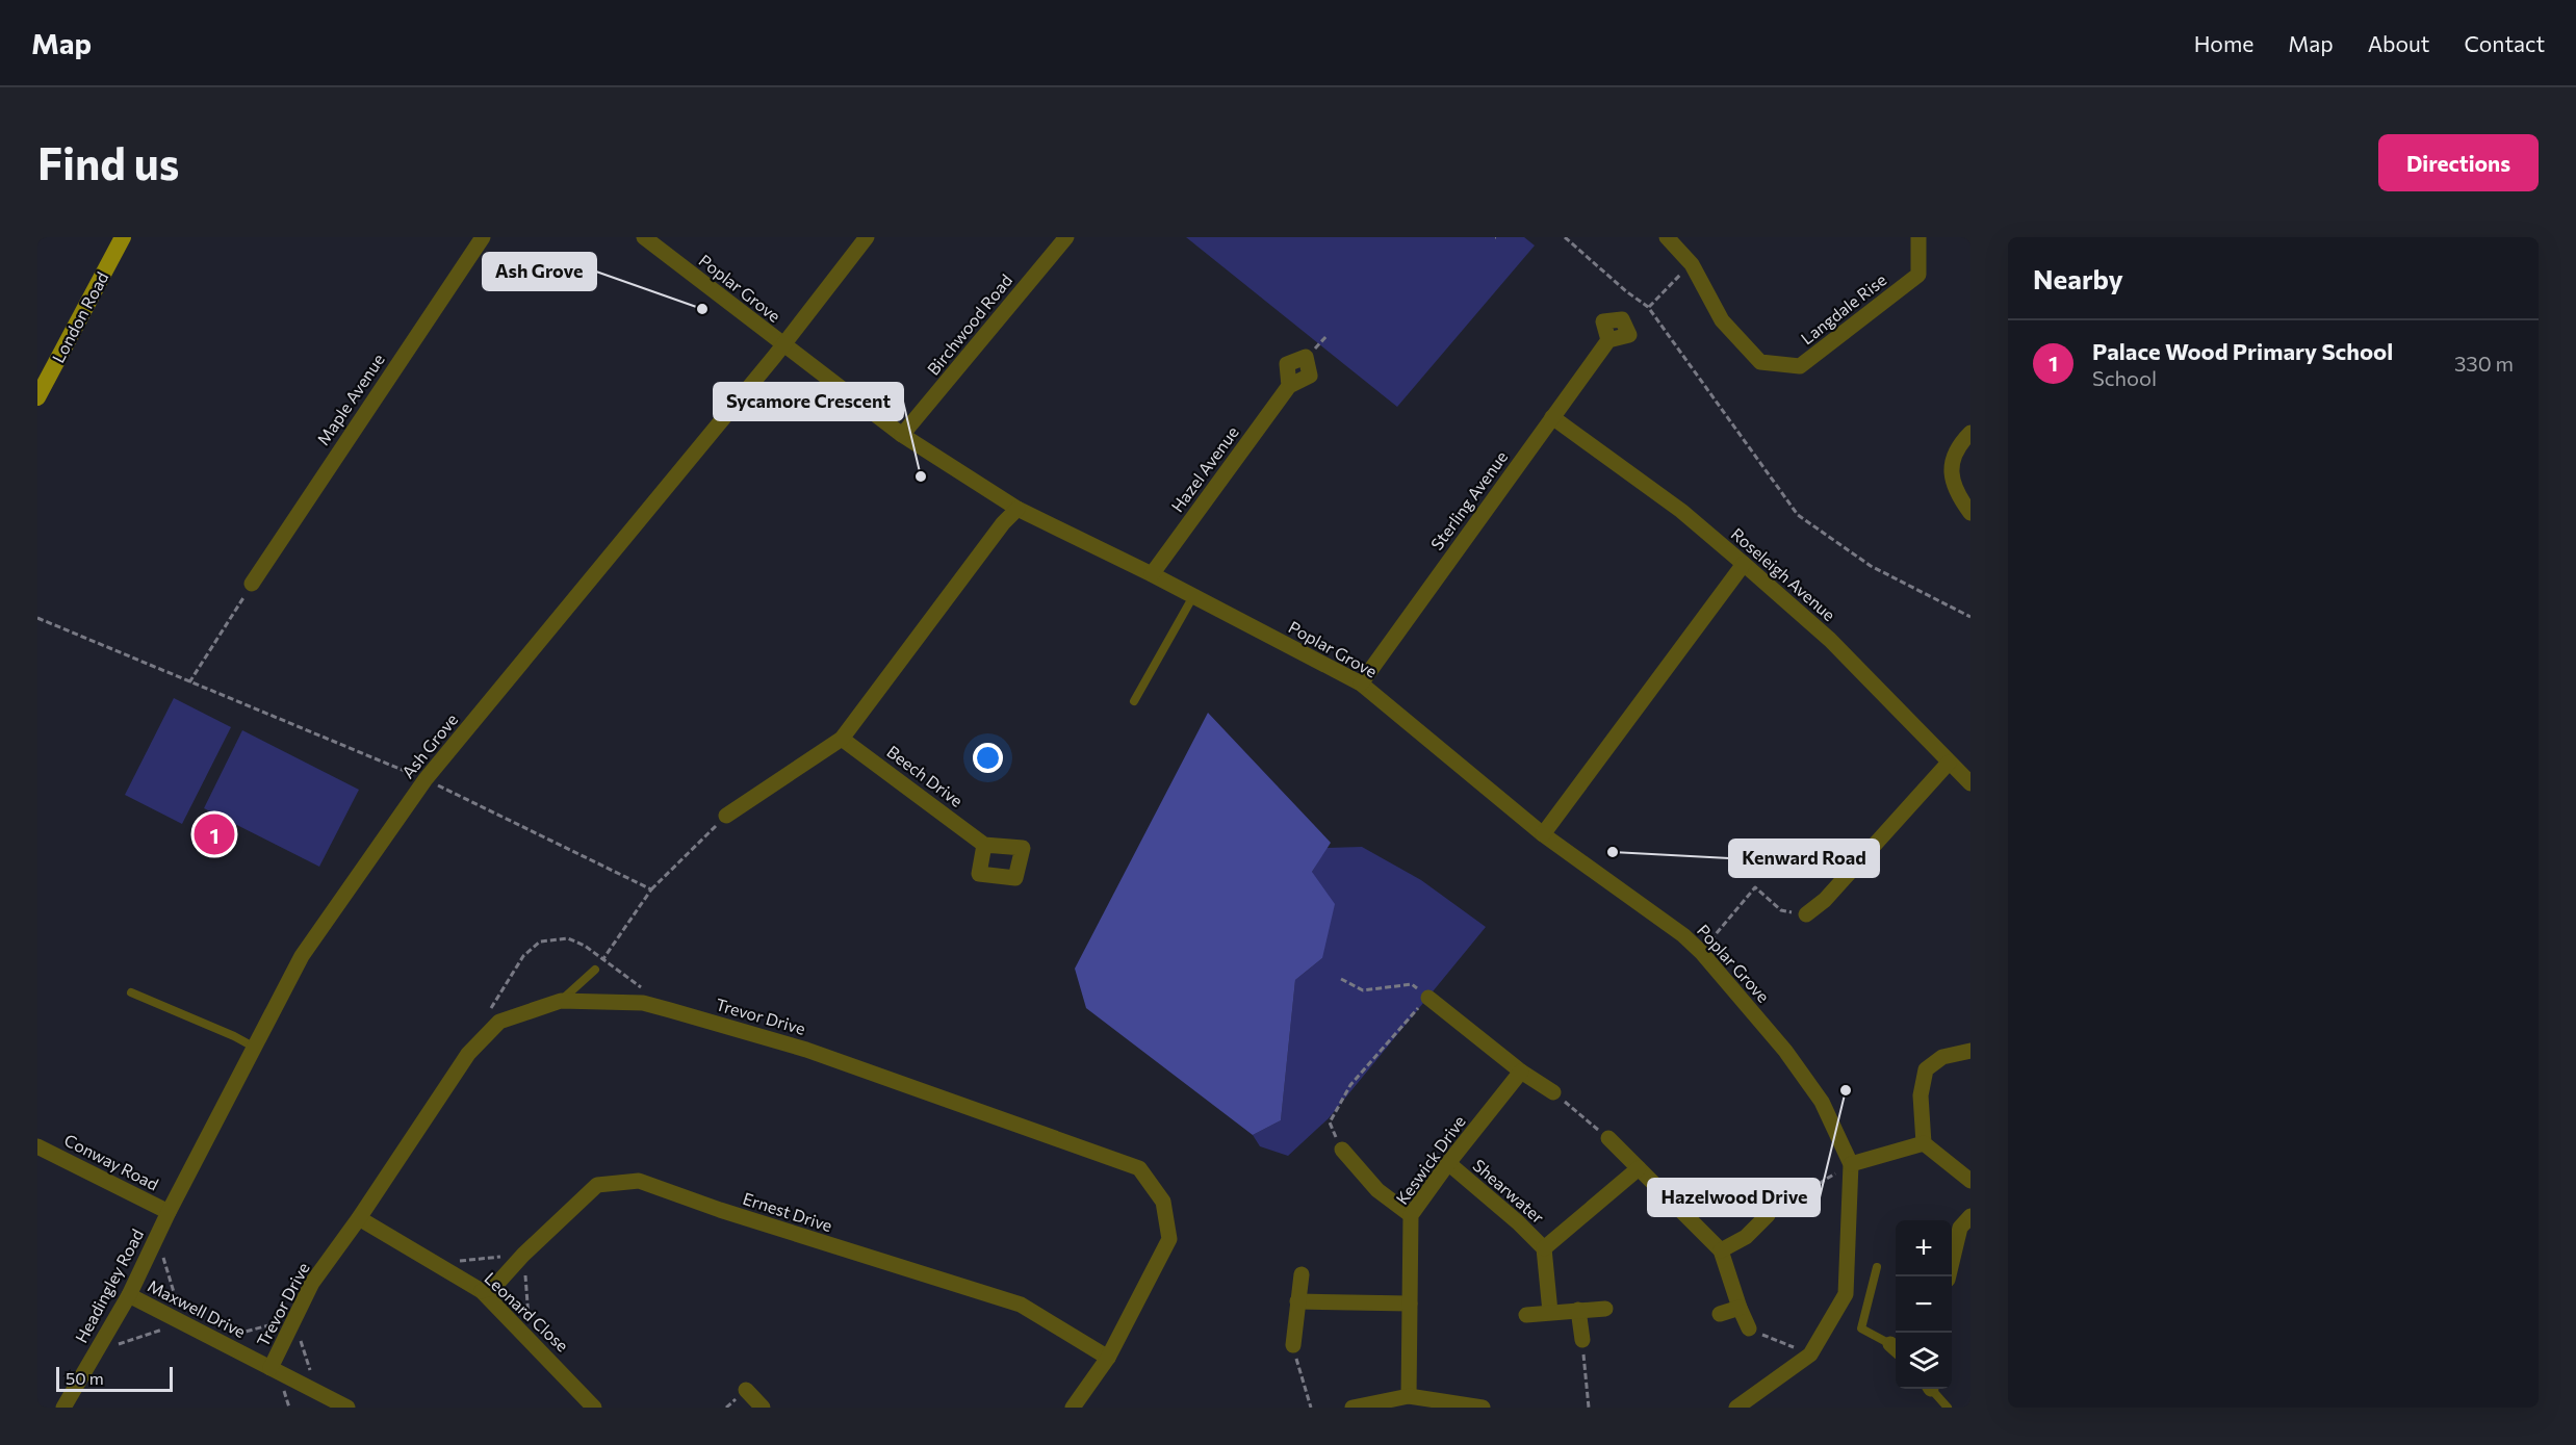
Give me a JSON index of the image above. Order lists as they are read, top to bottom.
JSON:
{
  "streets": {
    "main road": ["London Road"],
    "street": [
      "Poplar Grove",
      "Langdale Rise",
      "Birchwood Road",
      "Maple Avenue",
      "Hazel Avenue",
      "Sterling Avenue",
      "Roseleigh Avenue",
      "Ash Grove",
      "Beech Drive",
      "Trevor Drive",
      "Keswick Drive",
      "Conway Road",
      "Shearwater",
      "Ernest Drive",
      "Headingley Road",
      "Maxwell Drive",
      "Leonard Close"
    ]
  },
  "crossings": [
    ["Poplar Grove", "Birchwood Road"],
    ["Poplar Grove", "Hazel Avenue"],
    ["Poplar Grove", "Sterling Avenue"],
    ["Poplar Grove", "Ash Grove"],
    ["Sterling Avenue", "Roseleigh Avenue"],
    ["Ash Grove", "Conway Road"],
    ["Ash Grove", "Headingley Road"],
    ["Trevor Drive", "Ernest Drive"],
    ["Trevor Drive", "Maxwell Drive"],
    ["Trevor Drive", "Leonard Close"],
    ["Keswick Drive", "Shearwater"],
    ["Conway Road", "Headingley Road"],
    ["Ernest Drive", "Leonard Close"],
    ["Headingley Road", "Maxwell Drive"]
  ],
  "places": [
    "Ash Grove",
    "Sycamore Crescent",
    "Kenward Road",
    "Hazelwood Drive"
  ],
  "scale_bar": "50 m",
  "page": {
    "header": "Map",
    "nav": [
      "Home",
      "Map",
      "About",
      "Contact"
    ],
    "buttons": "Directions",
    "title": "Find us",
    "heading": "Nearby",
    "list": [
      {
        "mark": "1",
        "name": "Palace Wood Primary School",
        "note": "School",
        "value": "330 m"
      }
    ],
    "pins": "1",
    "map_buttons": ["+", "−"],
    "scale": "50 m"
  }
}
